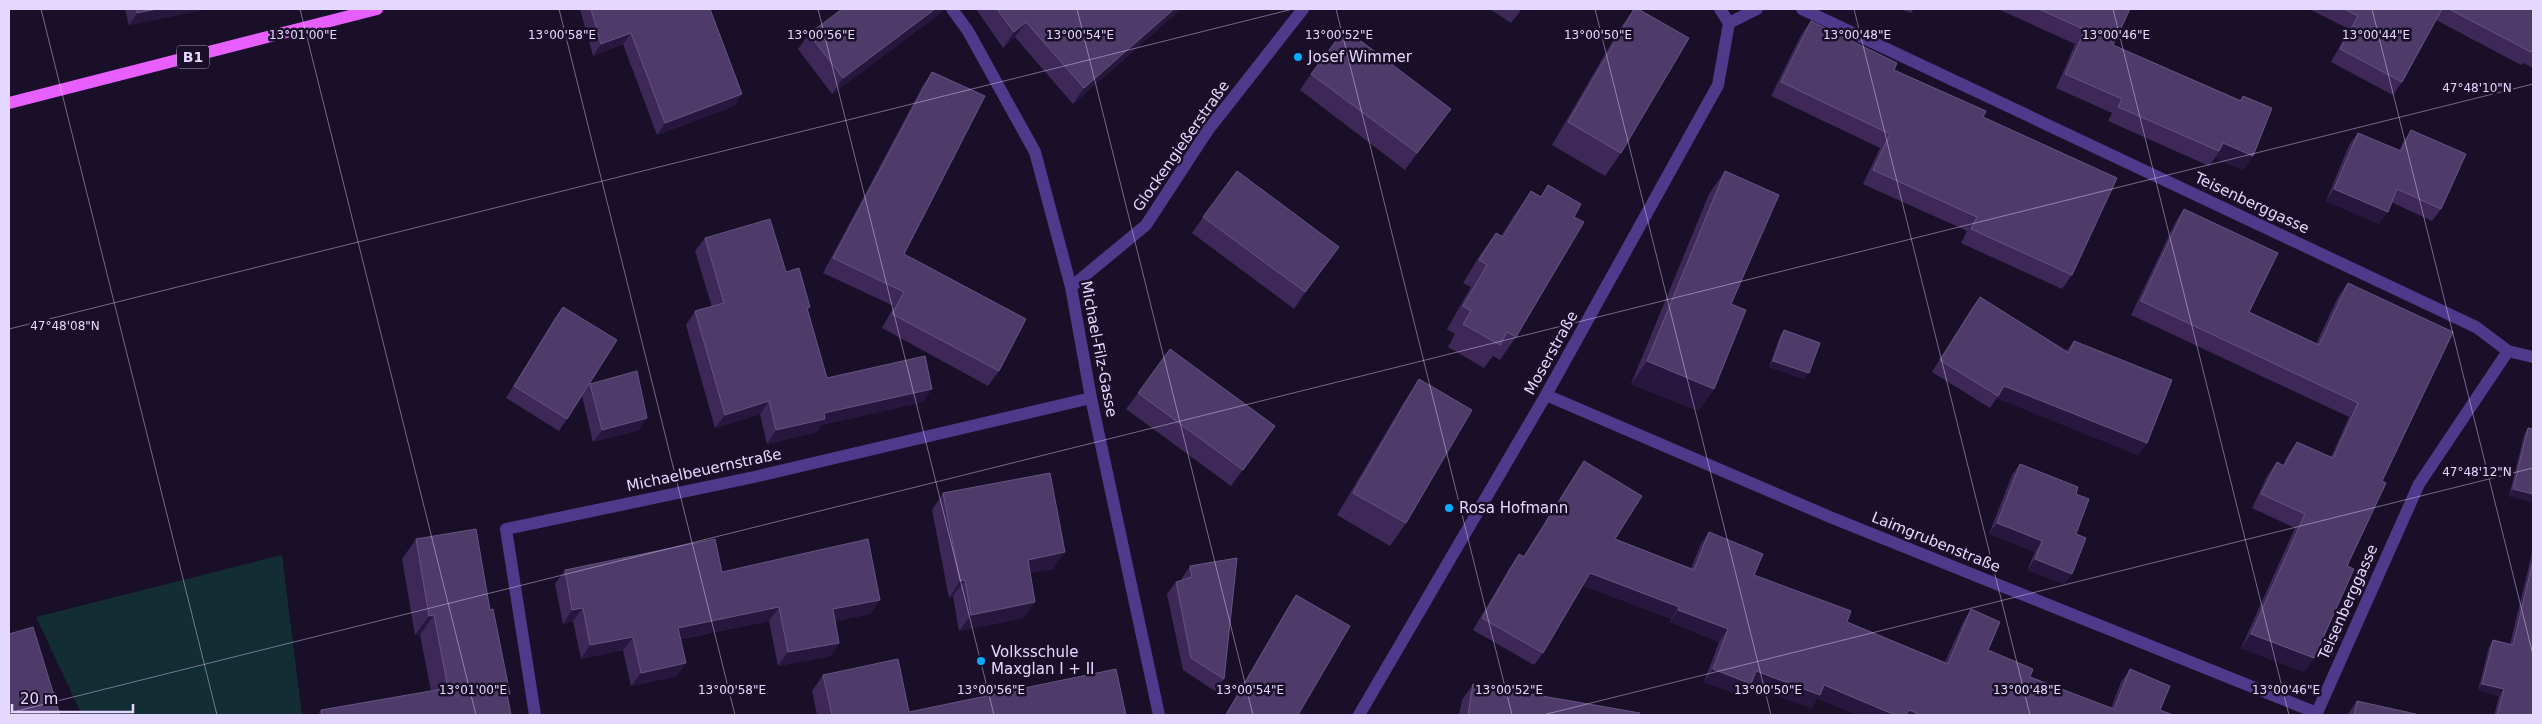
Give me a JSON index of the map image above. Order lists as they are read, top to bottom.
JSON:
{
  "streets": {
    "main road": ["B1"],
    "street": [
      "Glockengießerstraße",
      "Teisenberggasse",
      "Michael-Filz-Gasse",
      "Moserstraße",
      "Michaelbeuernstraße",
      "Laimgrubenstraße"
    ]
  },
  "crossings": [
    ["Glockengießerstraße", "Michael-Filz-Gasse"],
    ["Teisenberggasse", "Laimgrubenstraße"],
    ["Michael-Filz-Gasse", "Michaelbeuernstraße"],
    ["Moserstraße", "Laimgrubenstraße"]
  ],
  "places": ["Josef Wimmer", "Rosa Hofmann", "Volksschule Maxglan I + II"],
  "scale_bar": "20 m",
  "coordinates": [
    "13°00'56\"E",
    "13°00'54\"E",
    "13°00'50\"E",
    "13°00'48\"E",
    "13°00'44\"E",
    "13°01'00\"E",
    "13°00'58\"E",
    "13°00'52\"E",
    "13°00'46\"E",
    "47°48'10\"N",
    "47°48'08\"N",
    "47°48'12\"N"
  ]
}
